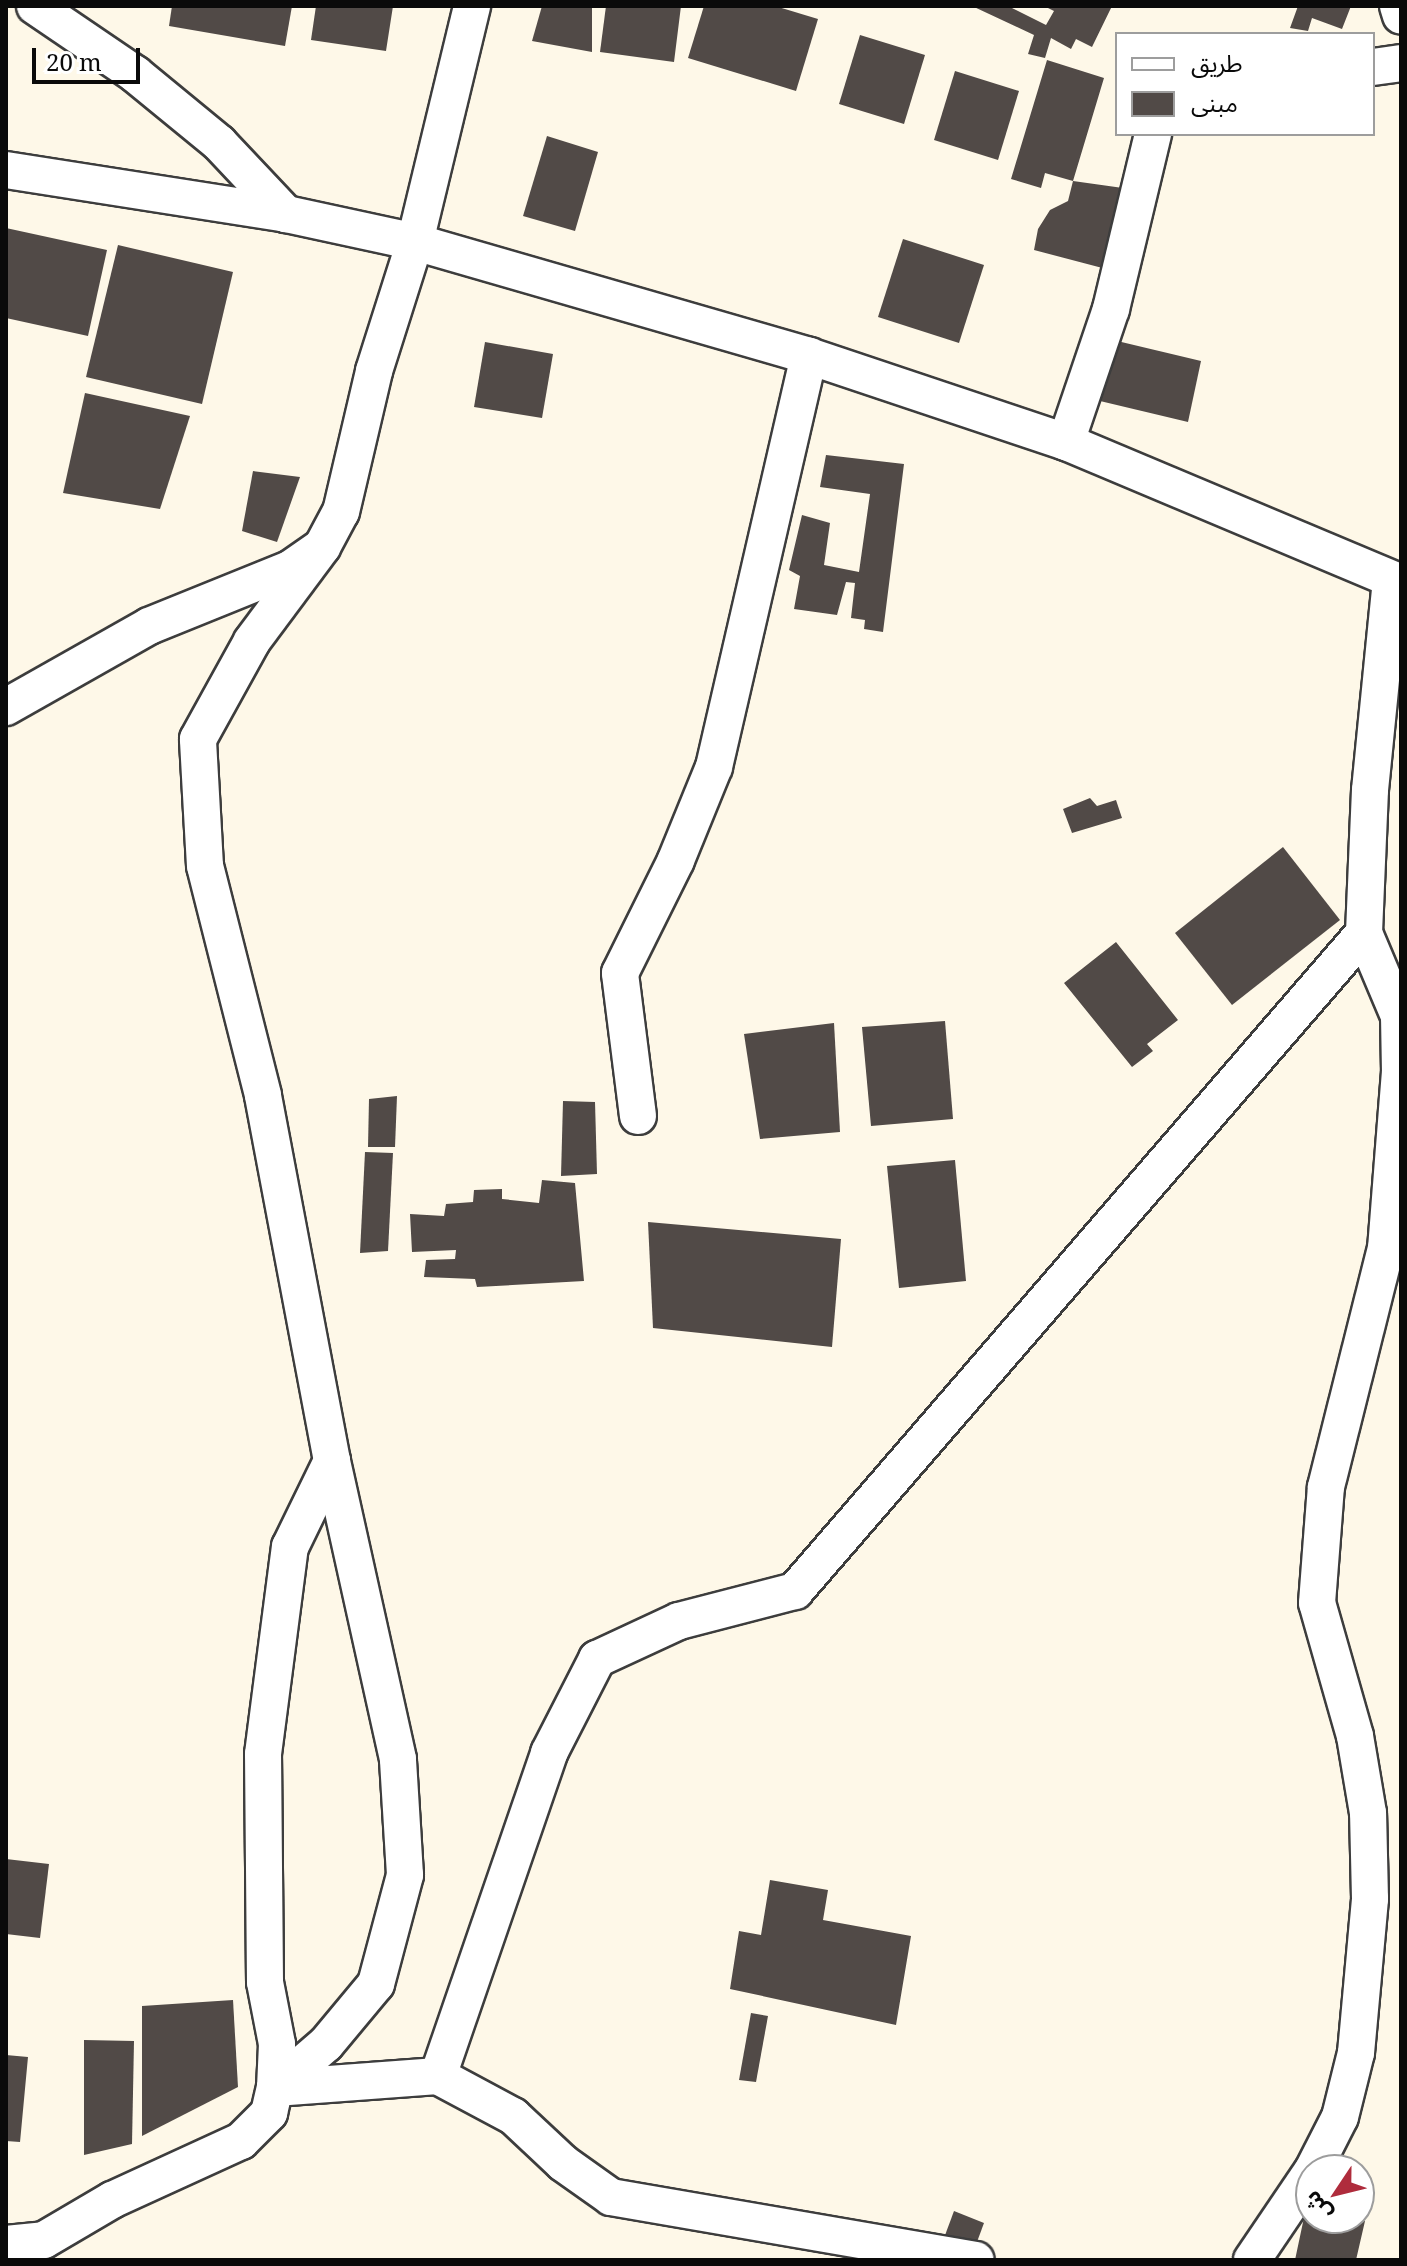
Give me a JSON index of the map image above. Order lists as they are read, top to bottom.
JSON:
{
  "legend": ["طريق", "مبنى"],
  "scale_bar": "20 m",
  "north": "bottom left"
}
